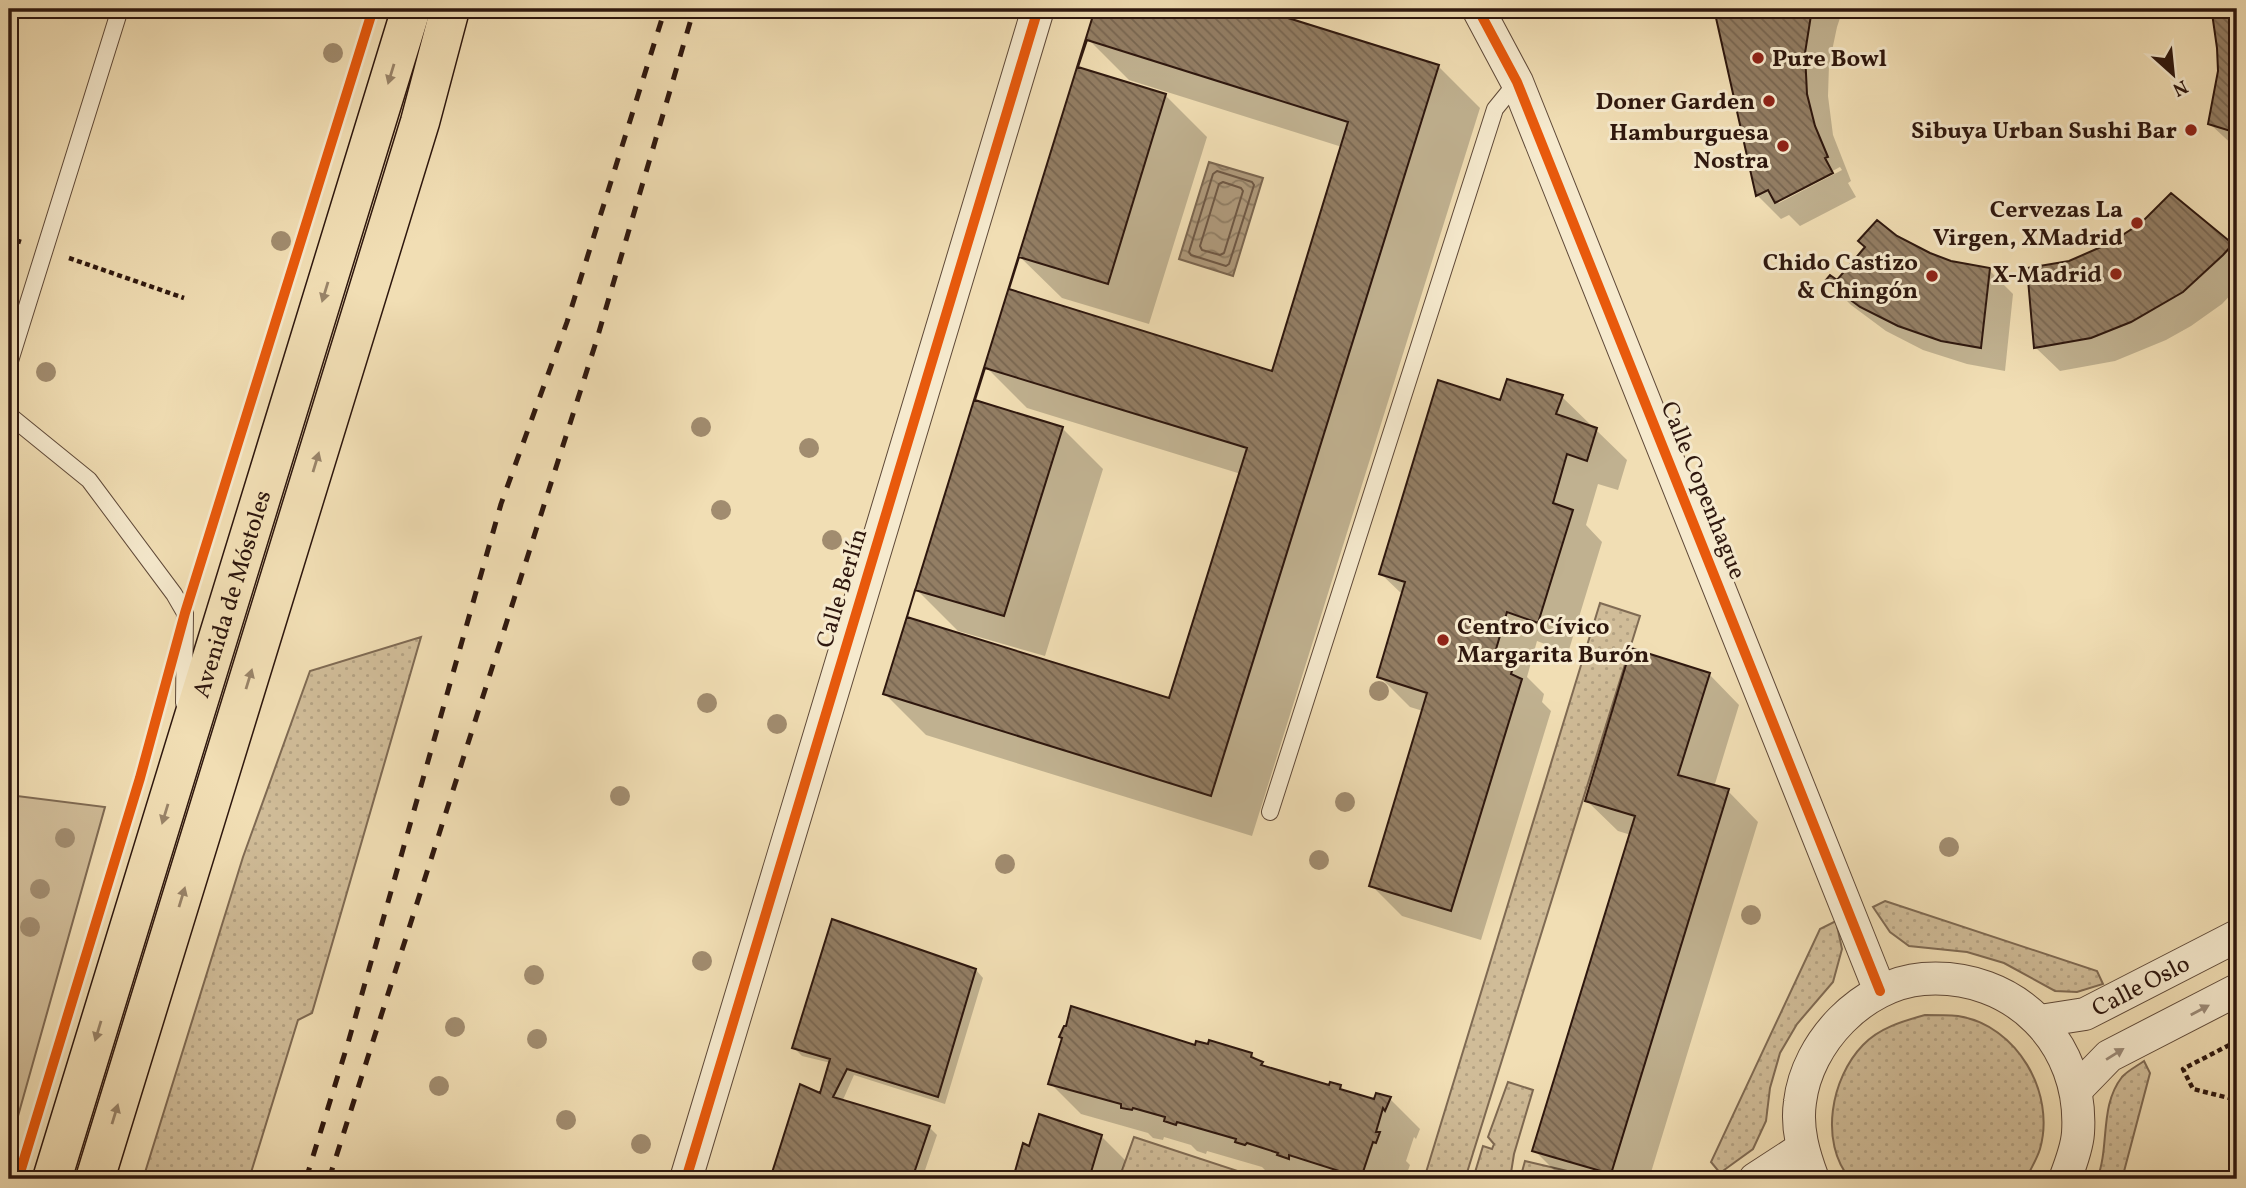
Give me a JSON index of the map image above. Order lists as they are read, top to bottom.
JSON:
{
  "streets": {
    "main road": ["Avenida de Móstoles"],
    "street": ["Calle Copenhague", "Calle Berlín", "Calle Oslo"]
  },
  "places": [
    "Pure Bowl",
    "Doner Garden",
    "Sibuya Urban Sushi Bar",
    "Hamburguesa Nostra",
    "Cervezas La Virgen, XMadrid",
    "X-Madrid",
    "Chido Castizo & Chingón",
    "Centro Cívico Margarita Burón"
  ],
  "north": "bottom right"
}
